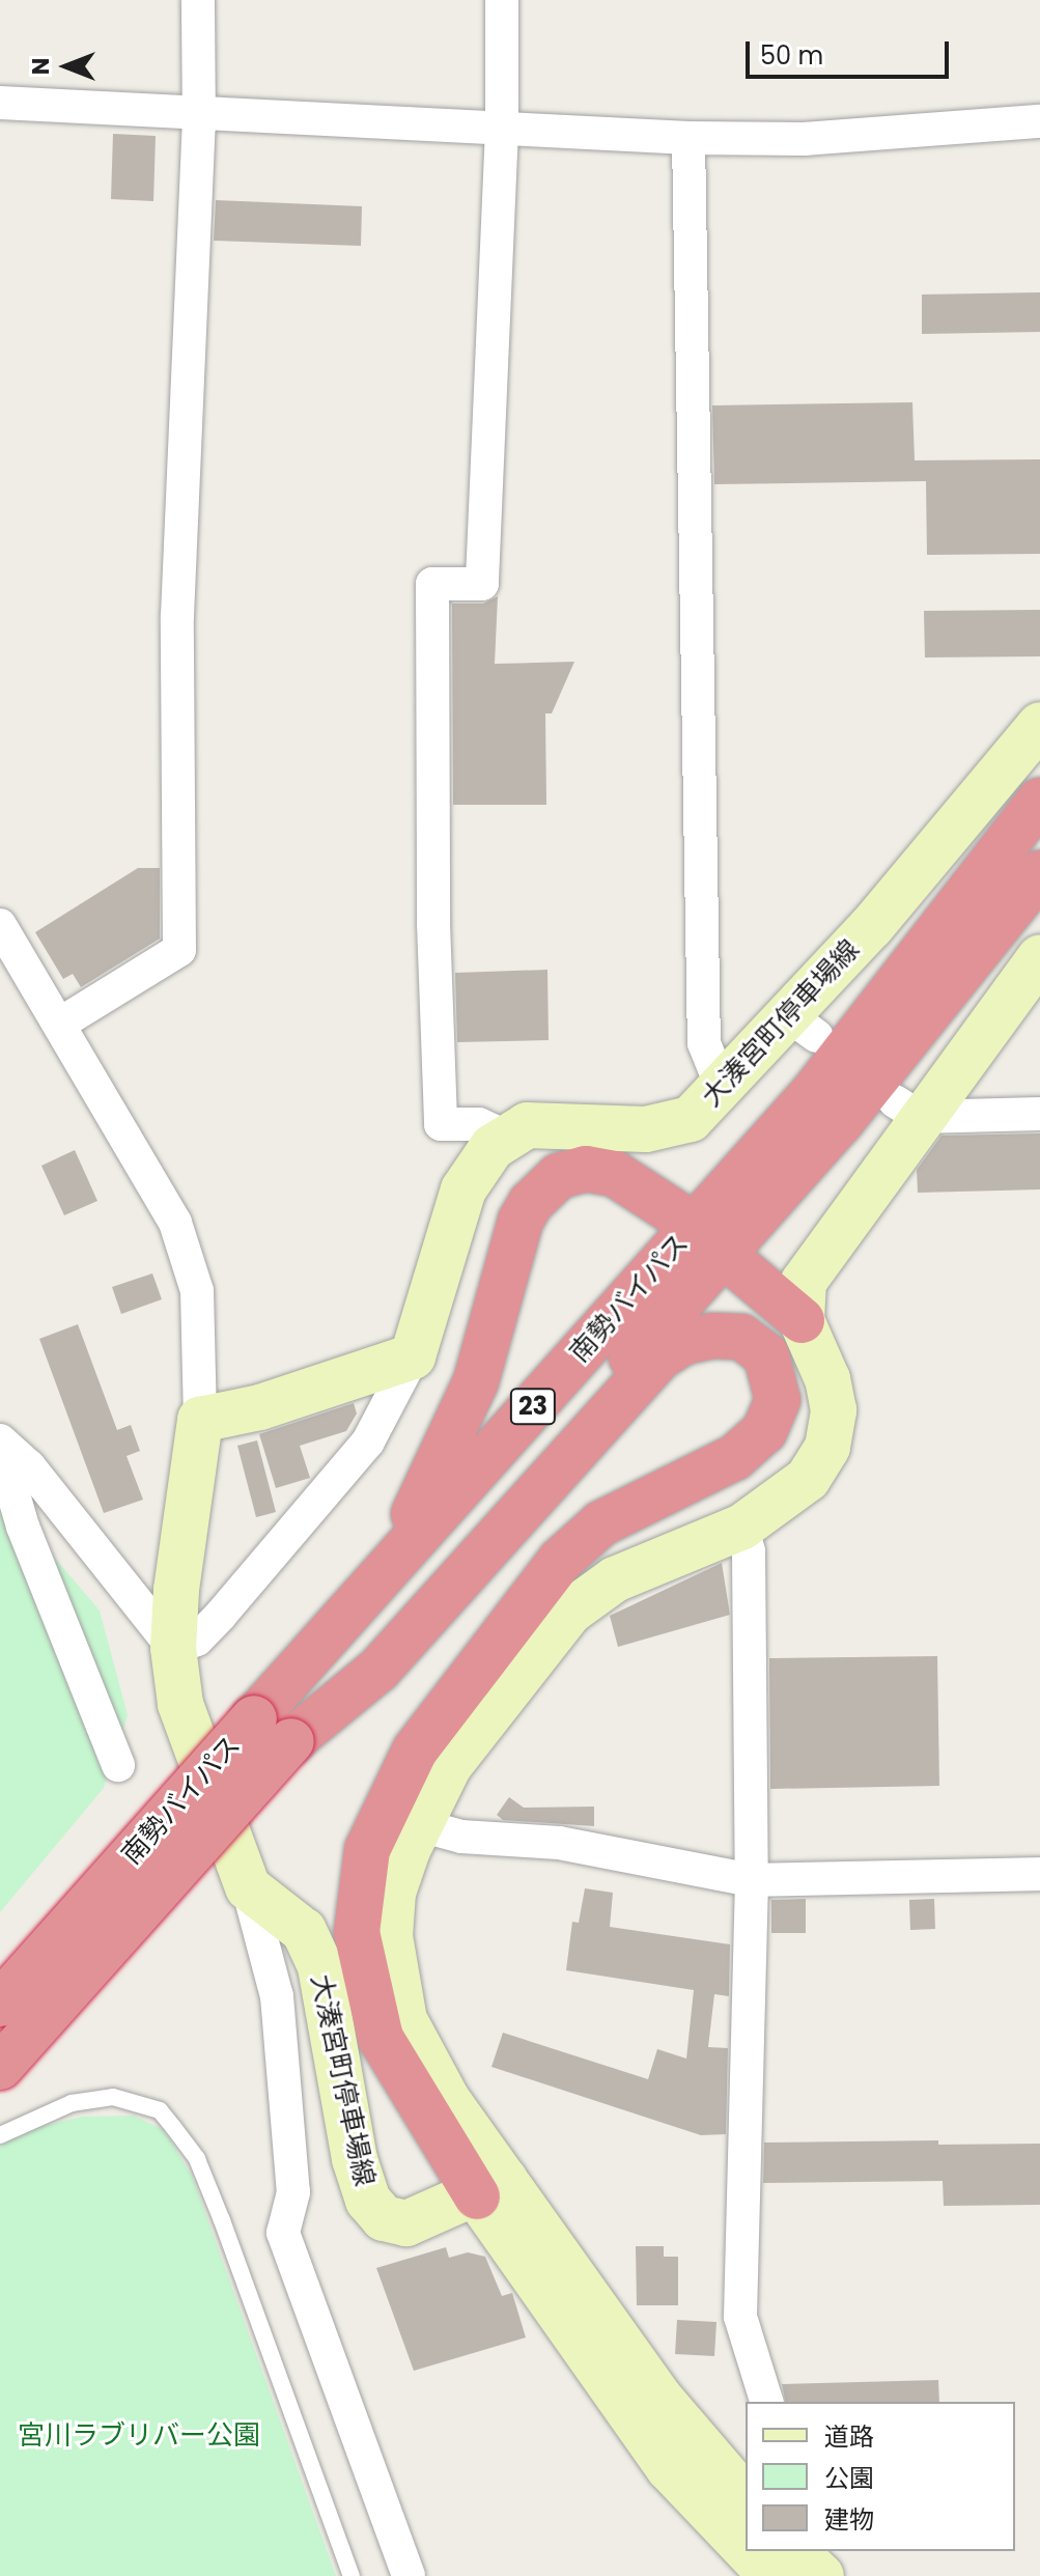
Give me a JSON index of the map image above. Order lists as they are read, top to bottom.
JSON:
{
  "streets": {
    "highway": ["南勢バイパス", "23"],
    "main road": ["大湊宮町停車場線"]
  },
  "parks": ["宮川ラブリバー公園"],
  "legend": ["道路", "公園", "建物"],
  "scale_bar": "50 m",
  "north": "left"
}
